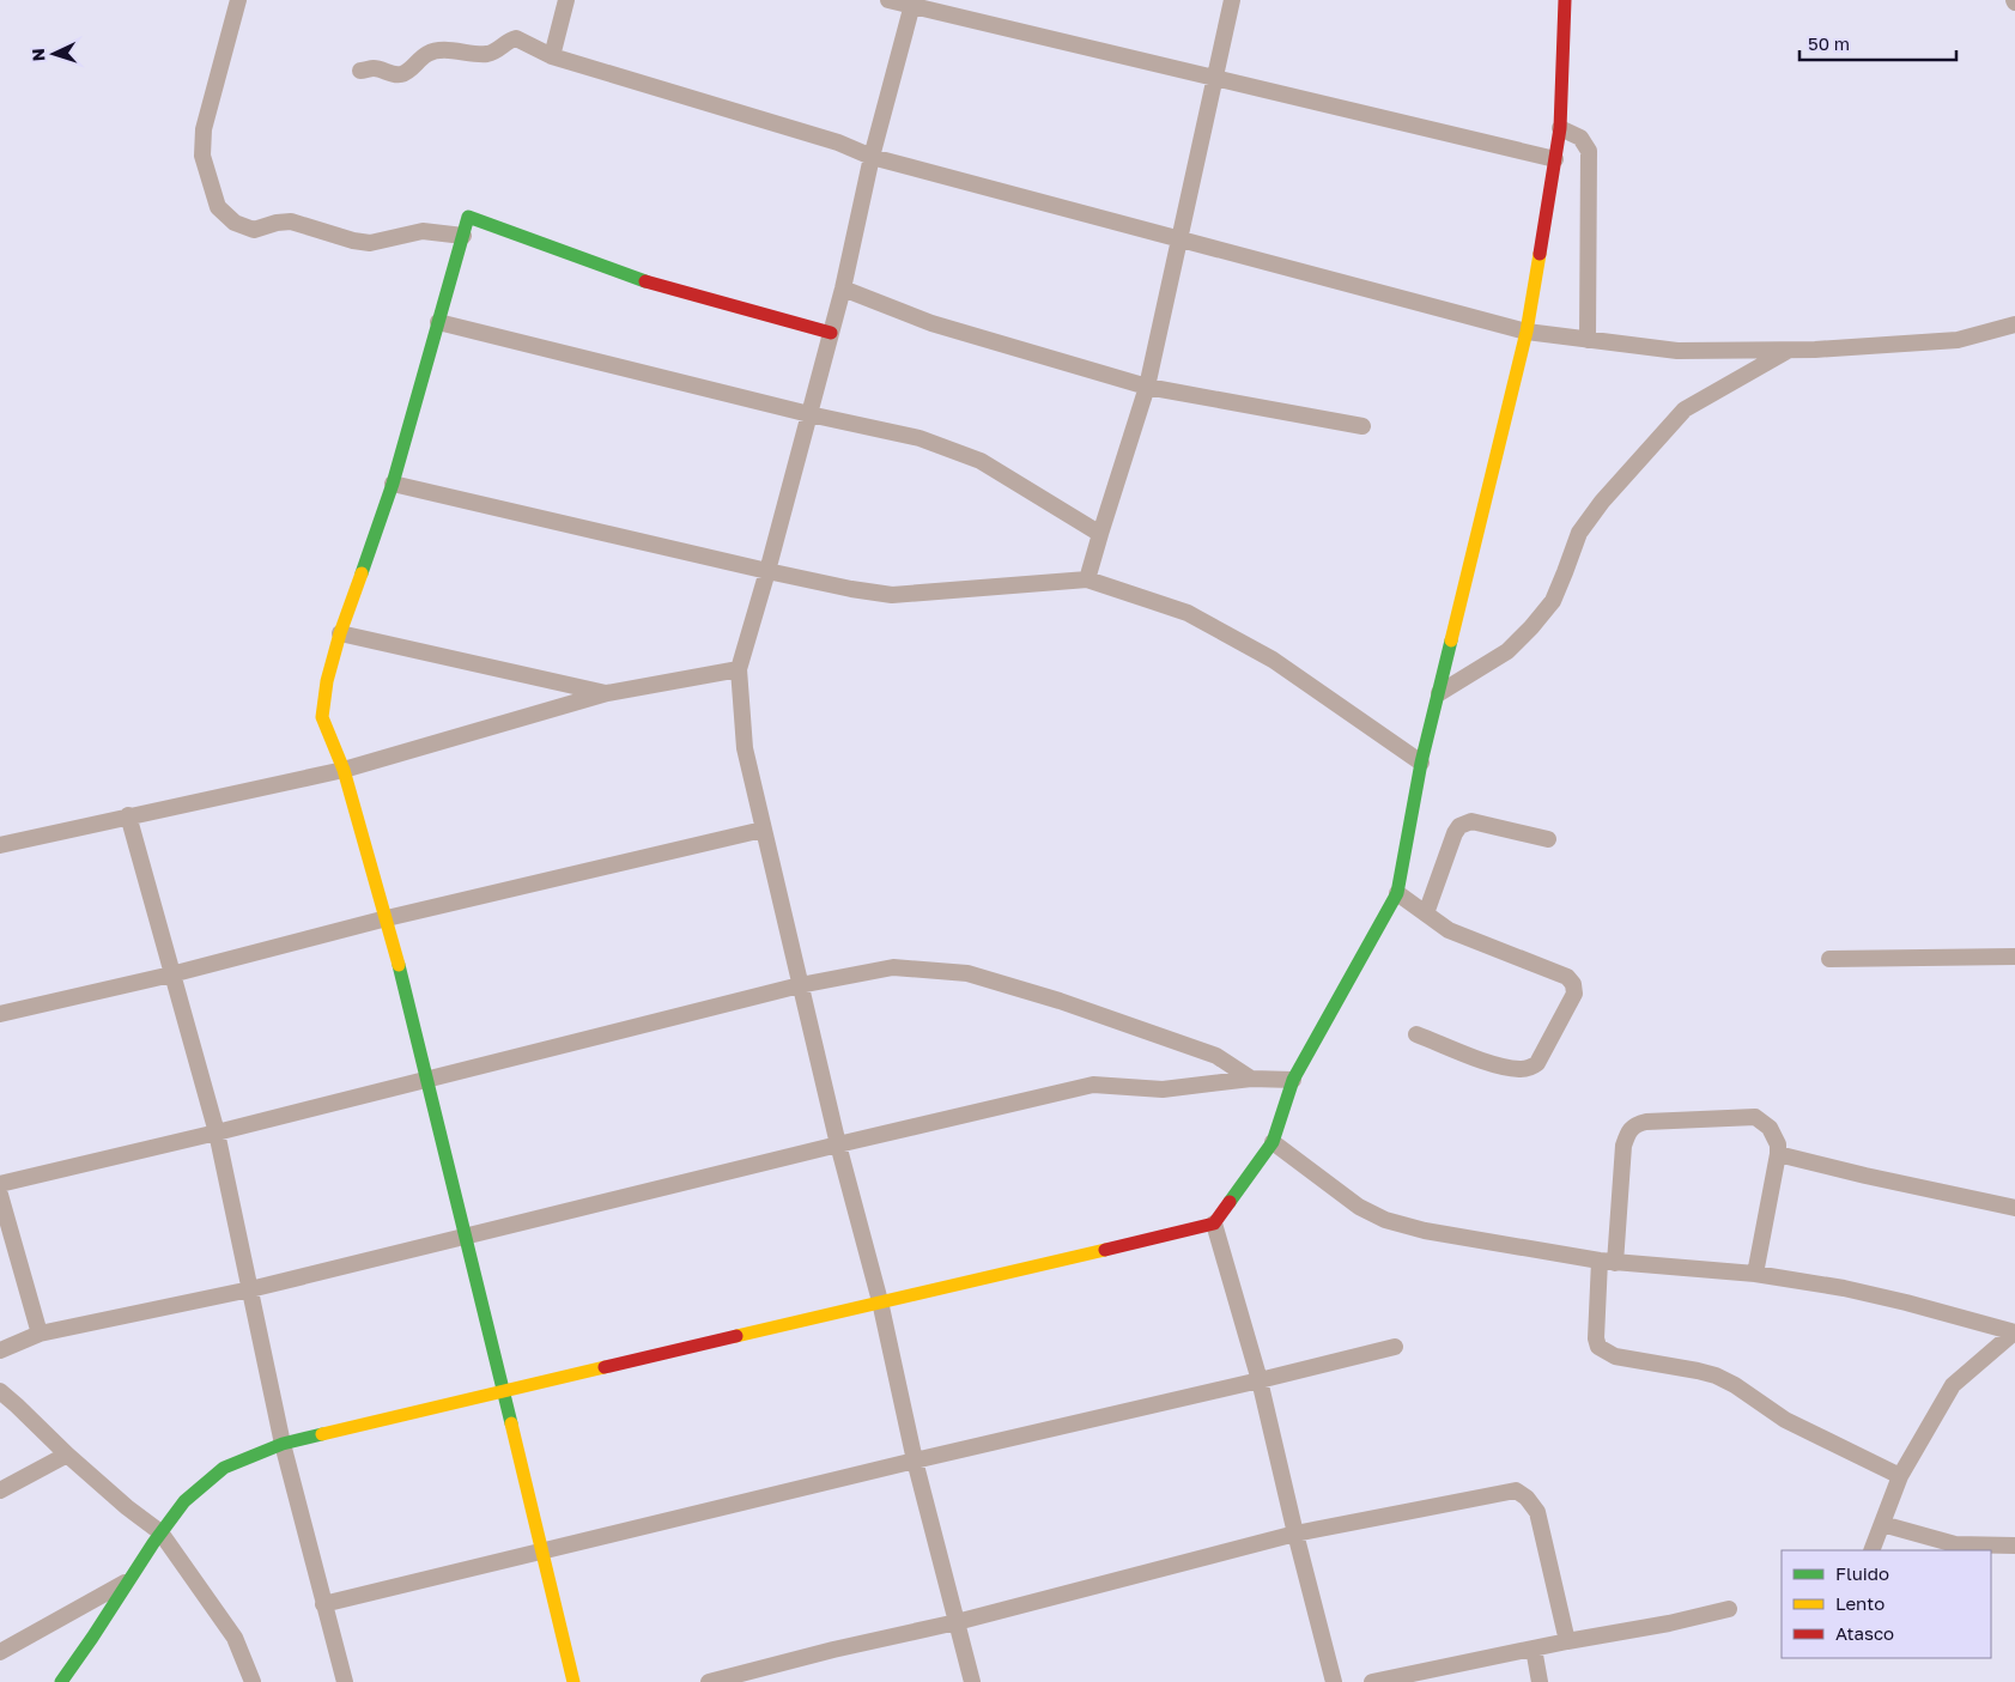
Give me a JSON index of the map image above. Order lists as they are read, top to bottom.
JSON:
{
  "legend": ["Fluido", "Lento", "Atasco"],
  "scale_bar": "50 m",
  "north": "left"
}
